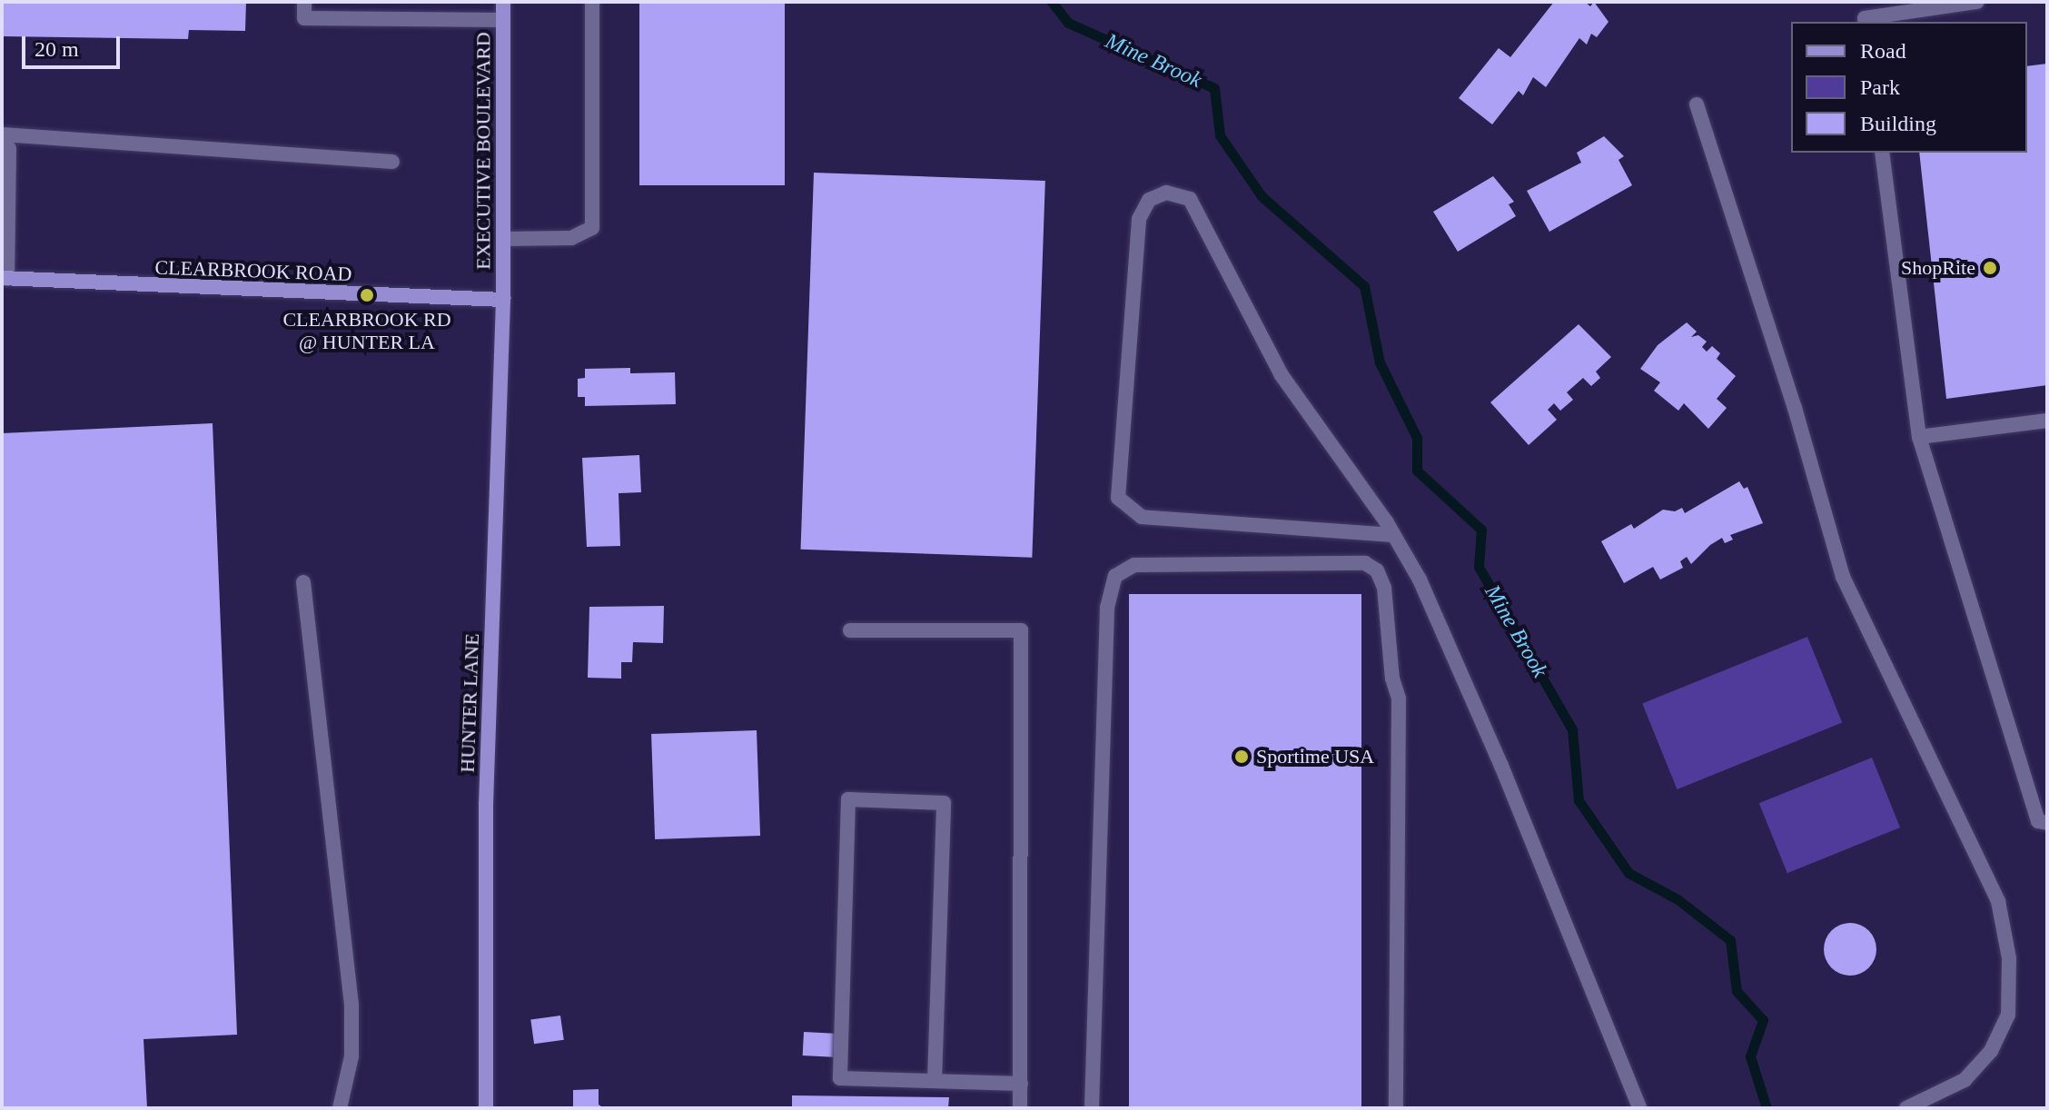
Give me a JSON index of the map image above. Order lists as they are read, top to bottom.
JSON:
{
  "streets": {
    "street": ["EXECUTIVE BOULEVARD", "CLEARBROOK ROAD", "HUNTER LANE"]
  },
  "crossings": [
    ["EXECUTIVE BOULEVARD", "CLEARBROOK ROAD"],
    ["EXECUTIVE BOULEVARD", "HUNTER LANE"],
    ["CLEARBROOK ROAD", "HUNTER LANE"]
  ],
  "water": ["Mine Brook"],
  "places": ["ShopRite", "CLEARBROOK RD @ HUNTER LA", "Sportime USA"],
  "legend": ["Road", "Park", "Building"],
  "scale_bar": "20 m"
}
